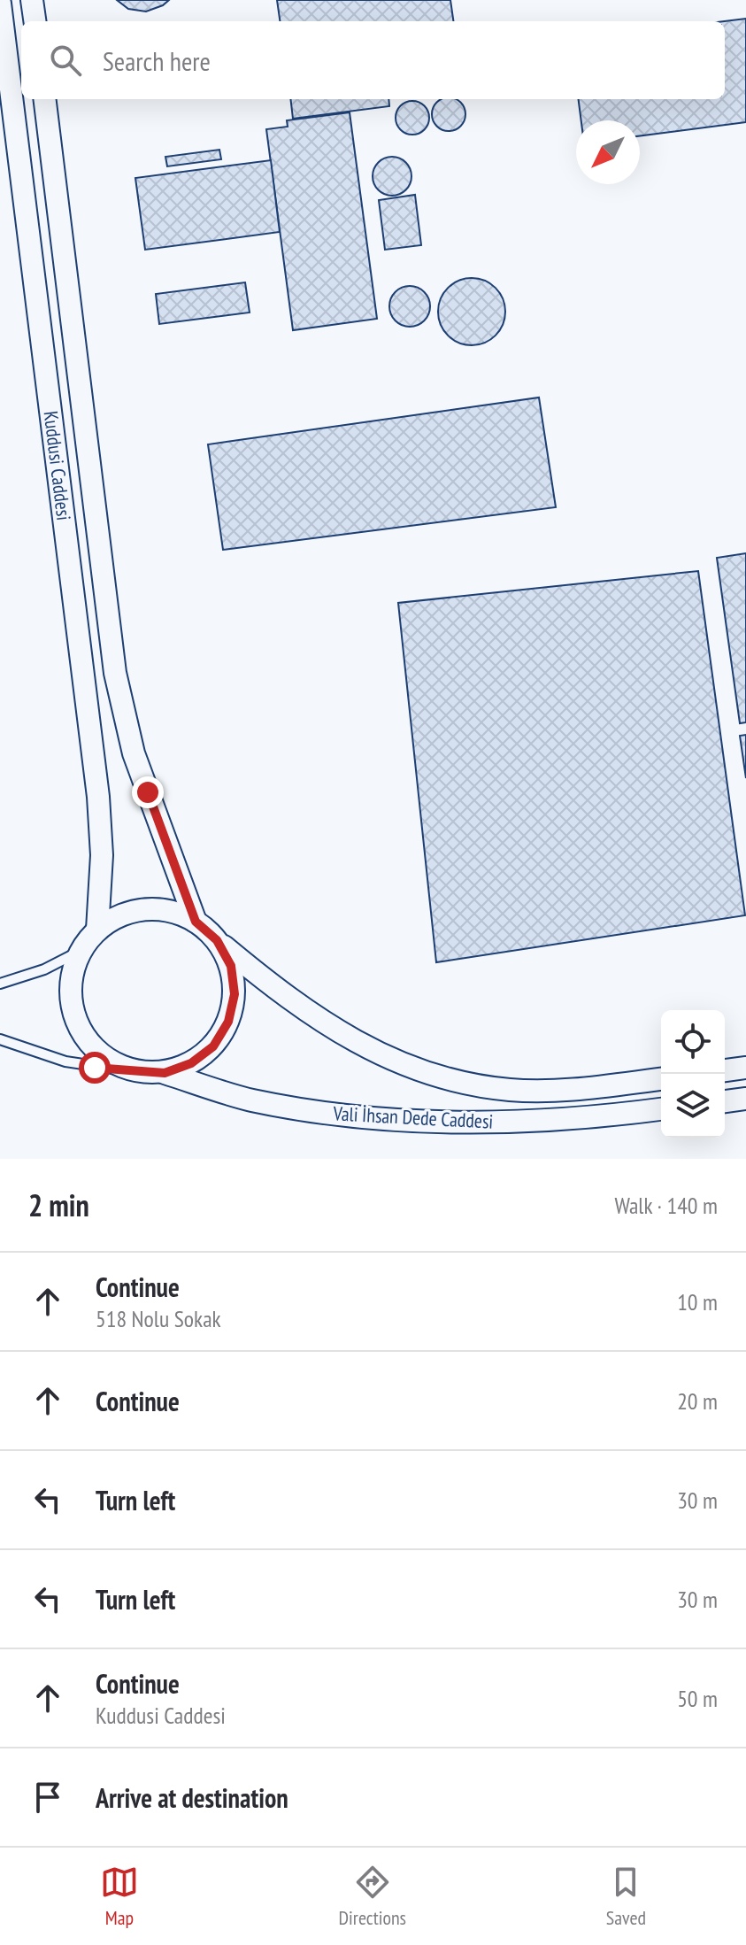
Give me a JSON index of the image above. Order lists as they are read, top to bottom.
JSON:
{
  "streets": {
    "street": ["Kuddusi Caddesi", "Vali İhsan Dede Caddesi"]
  },
  "crossings": [
    ["Kuddusi Caddesi", "Vali İhsan Dede Caddesi"]
  ],
  "north": "bottom left",
  "page": {
    "search": "Search here",
    "heading": ["2 min", "Walk · 140 m"],
    "list": [
      ["Continue", "518 Nolu Sokak", "10 m"],
      ["Continue", "20 m"],
      ["Turn left", "30 m"],
      ["Turn left", "30 m"],
      ["Continue", "Kuddusi Caddesi", "50 m"],
      "Arrive at destination"
    ],
    "nav": ["Map", "Directions", "Saved"]
  }
}
